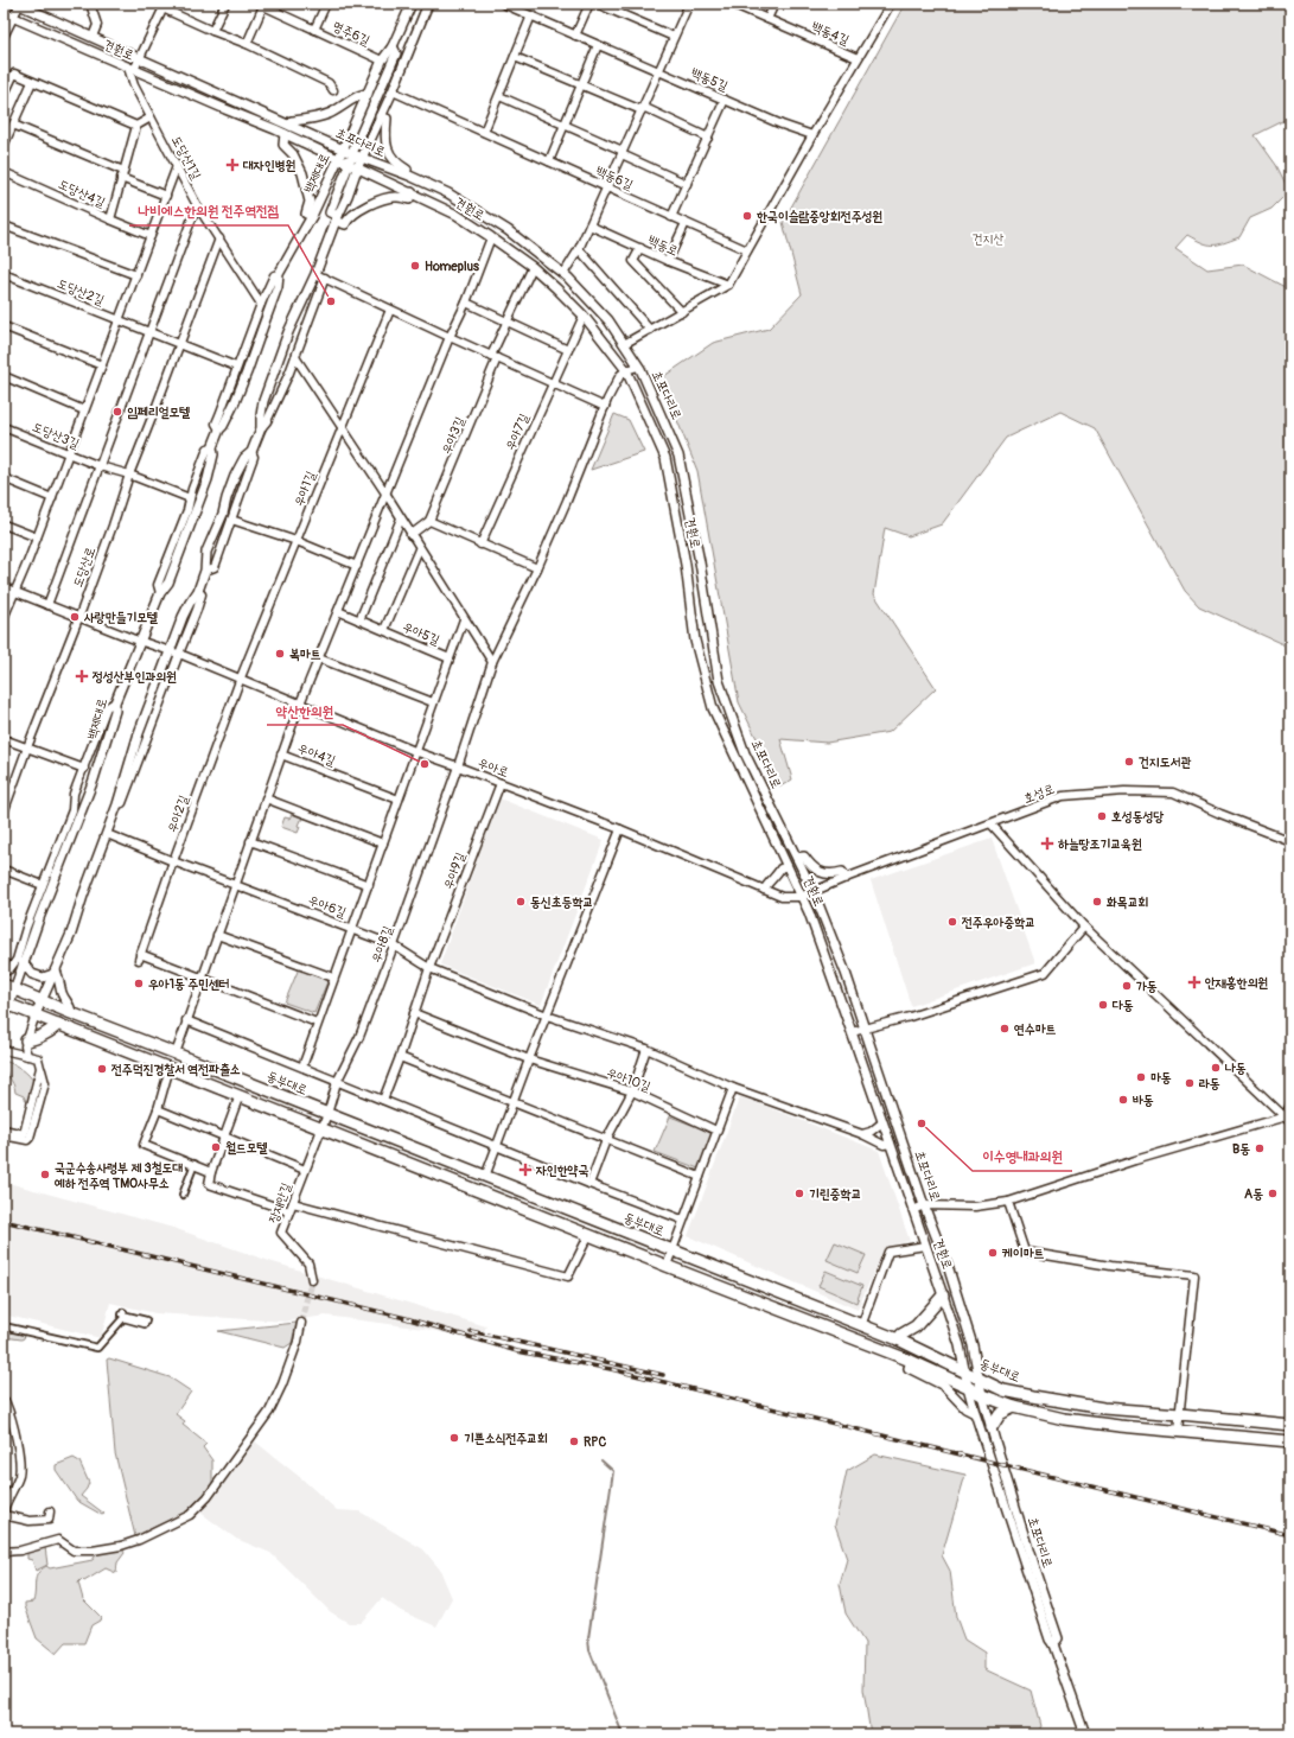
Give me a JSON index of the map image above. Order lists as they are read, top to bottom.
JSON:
{
  "streets": {
    "main road": ["동부대로"],
    "street": [
      "명주6길",
      "백동4길",
      "견훤로",
      "백동5길",
      "초포다리로",
      "도당산1길",
      "백제대로",
      "백동6길",
      "도당산4길",
      "백동로",
      "도당산2길",
      "우아7길",
      "도당산3길",
      "우아3길",
      "우아1길",
      "도당산로",
      "우아5길",
      "우아4길",
      "우아로",
      "호성로",
      "우아2길",
      "우아9길",
      "우아6길",
      "우아8길",
      "우아10길",
      "장재안길"
    ]
  },
  "crossings": [
    ["명주6길", "백제대로"],
    ["견훤로", "초포다리로"],
    ["견훤로", "도당산1길"],
    ["견훤로", "백제대로"],
    ["견훤로", "우아7길"],
    ["견훤로", "우아3길"],
    ["견훤로", "우아로"],
    ["견훤로", "호성로"],
    ["견훤로", "동부대로"],
    ["초포다리로", "백제대로"],
    ["초포다리로", "호성로"],
    ["초포다리로", "동부대로"],
    ["도당산1길", "백제대로"],
    ["백제대로", "도당산2길"],
    ["백제대로", "도당산3길"],
    ["백제대로", "우아로"],
    ["백제대로", "동부대로"],
    ["도당산3길", "도당산로"],
    ["우아1길", "우아로"],
    ["우아1길", "우아2길"],
    ["우아5길", "우아로"],
    ["우아5길", "우아6길"],
    ["우아4길", "우아로"],
    ["우아4길", "우아2길"],
    ["우아4길", "우아6길"],
    ["우아4길", "동부대로"],
    ["우아로", "호성로"],
    ["우아로", "우아2길"],
    ["우아로", "우아9길"],
    ["우아로", "우아6길"],
    ["우아로", "우아8길"],
    ["우아9길", "우아10길"],
    ["우아8길", "동부대로"],
    ["우아8길", "장재안길"]
  ],
  "parks": ["건지산"],
  "places": {
    "health": [
      "대자인병원",
      "정성산부인과의원",
      "하늘땅조기교육원",
      "안재홍한의원",
      "자인한약국"
    ],
    "other": [
      "한국이슬람중앙회전주성원",
      "Homeplus",
      "나비에스한의원 전주역전점",
      "임페리얼모텔",
      "사랑만들기모텔",
      "복마트",
      "건지도서관",
      "약산한의원",
      "호성동성당",
      "동신초등학교",
      "화목교회",
      "전주우아중학교",
      "우아1동 주민센터",
      "가동",
      "다동",
      "연수마트",
      "나동",
      "전주덕진경찰서 역전파출소",
      "마동",
      "라동",
      "바동",
      "이수영내과의원",
      "월드모텔",
      "B동",
      "국군수송사령부 제 3철도대 예하 전주역 TMO사무소",
      "기린중학교",
      "A동",
      "케이마트",
      "기쁜소식전주교회",
      "RPC"
    ]
  }
}
